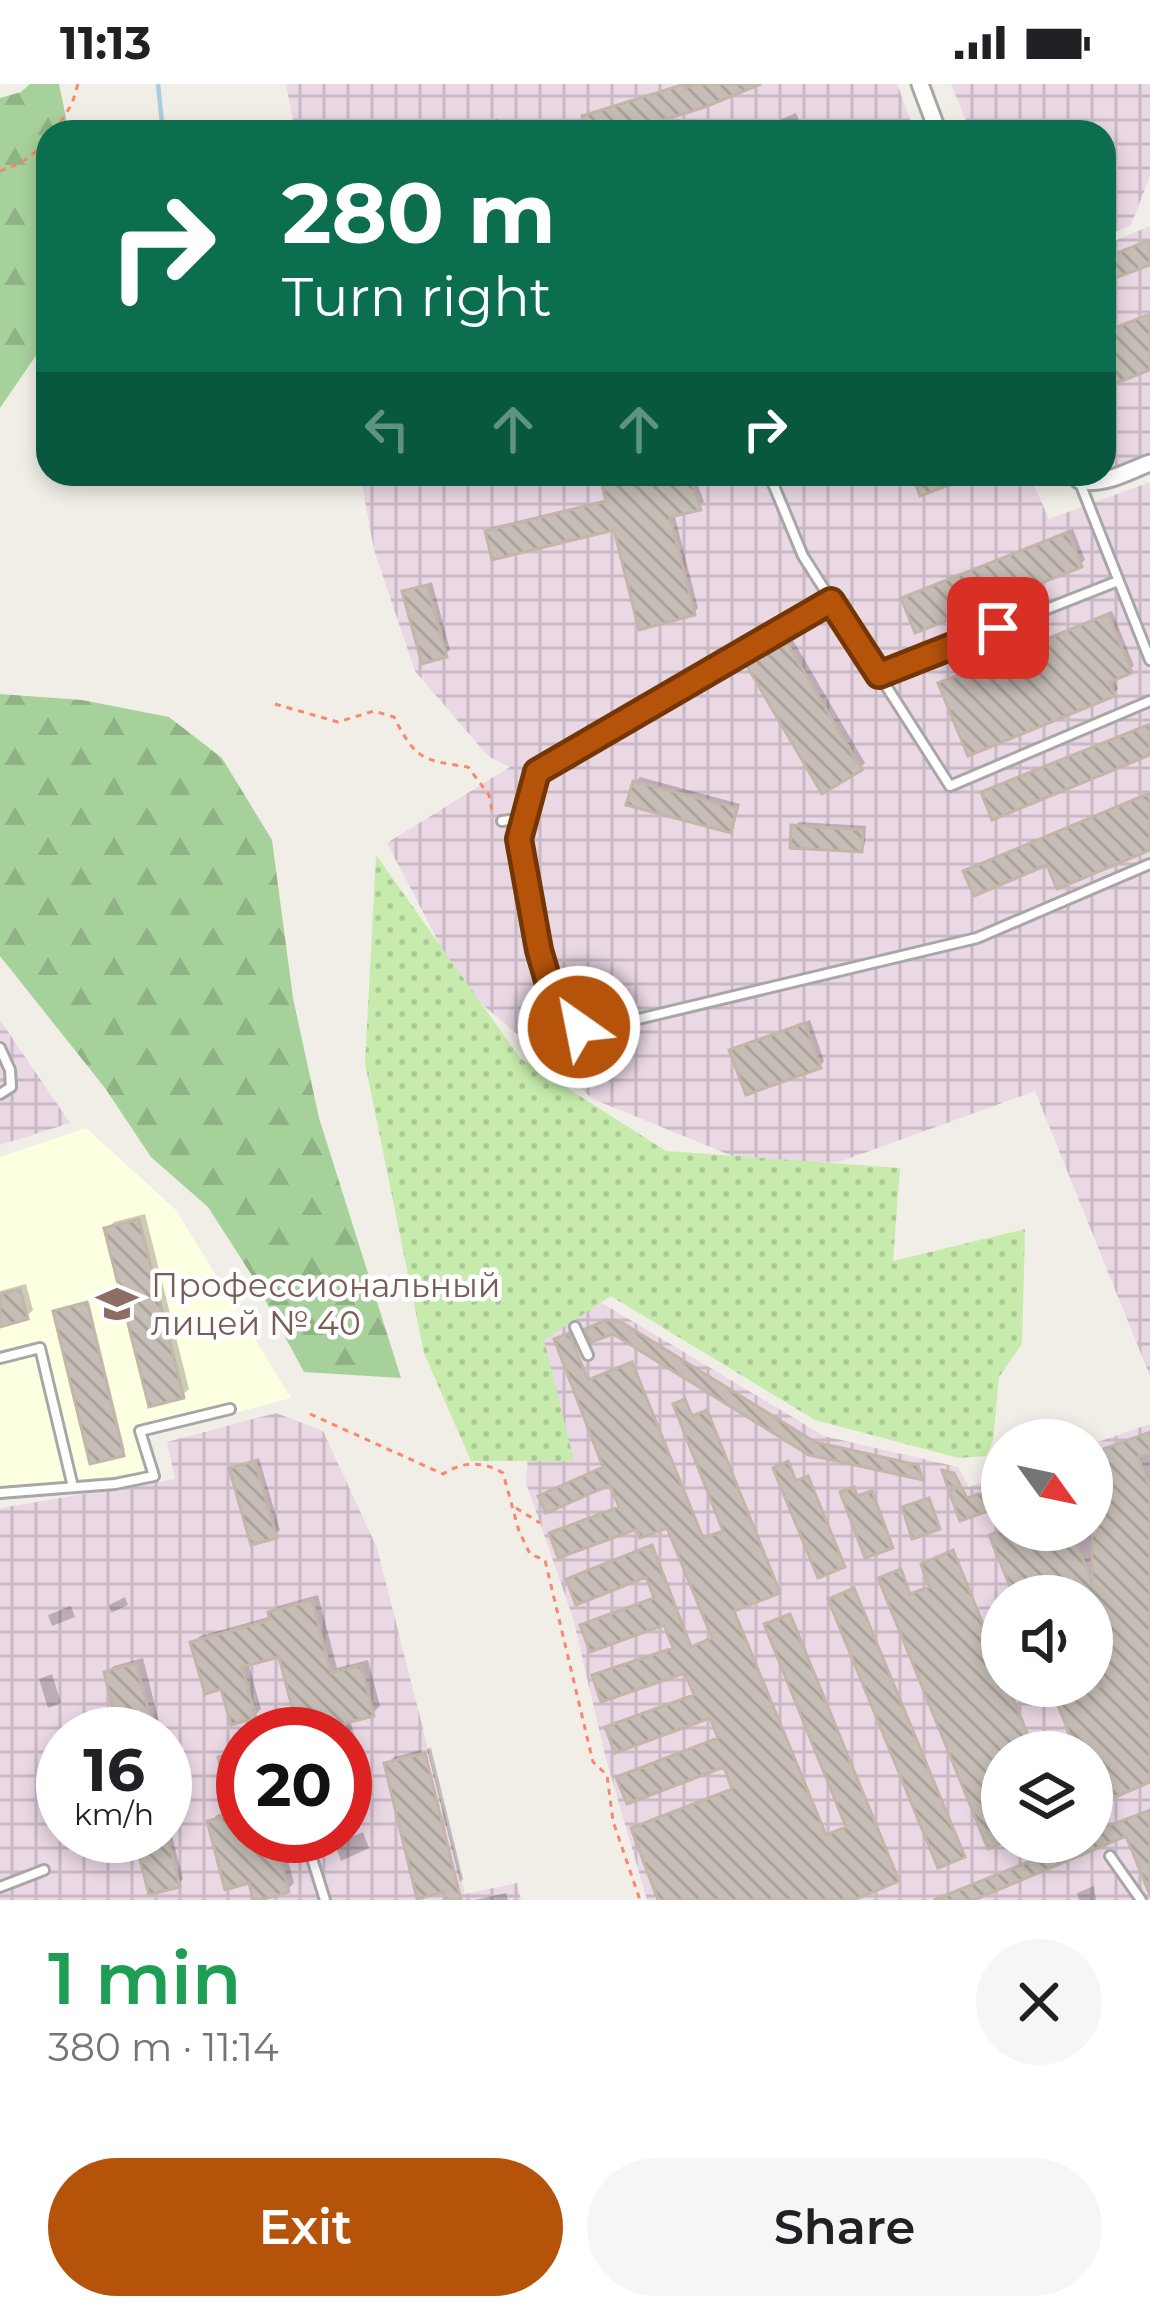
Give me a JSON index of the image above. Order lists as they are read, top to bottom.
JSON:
{
  "places": {
    "school or university": ["Профессиональный лицей № 40"]
  },
  "north": "bottom right",
  "page": {
    "status": "11:13",
    "turn": ["280 m", "Turn right"],
    "speed": "16 km/h",
    "limit": "20",
    "heading": ["1 min", "380 m · 11:14"],
    "buttons": ["Exit", "Share"]
  }
}
